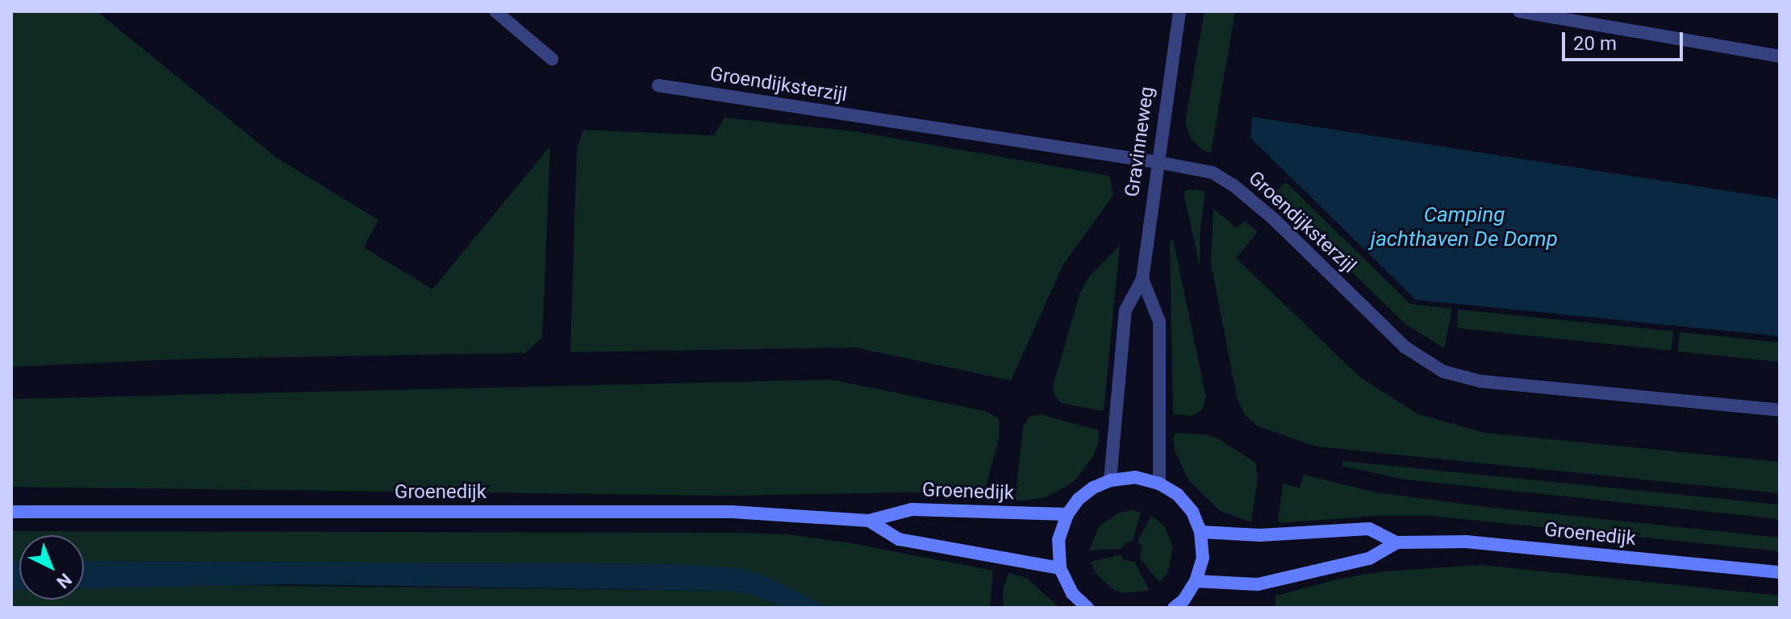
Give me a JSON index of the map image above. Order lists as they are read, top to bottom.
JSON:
{
  "streets": {
    "main road": ["Groenedijk"],
    "street": ["Groendijksterzijl", "Gravinneweg"]
  },
  "crossings": [
    ["Groendijksterzijl", "Gravinneweg"]
  ],
  "water": ["Camping jachthaven De Domp"],
  "scale_bar": "20 m",
  "north": "bottom right"
}
